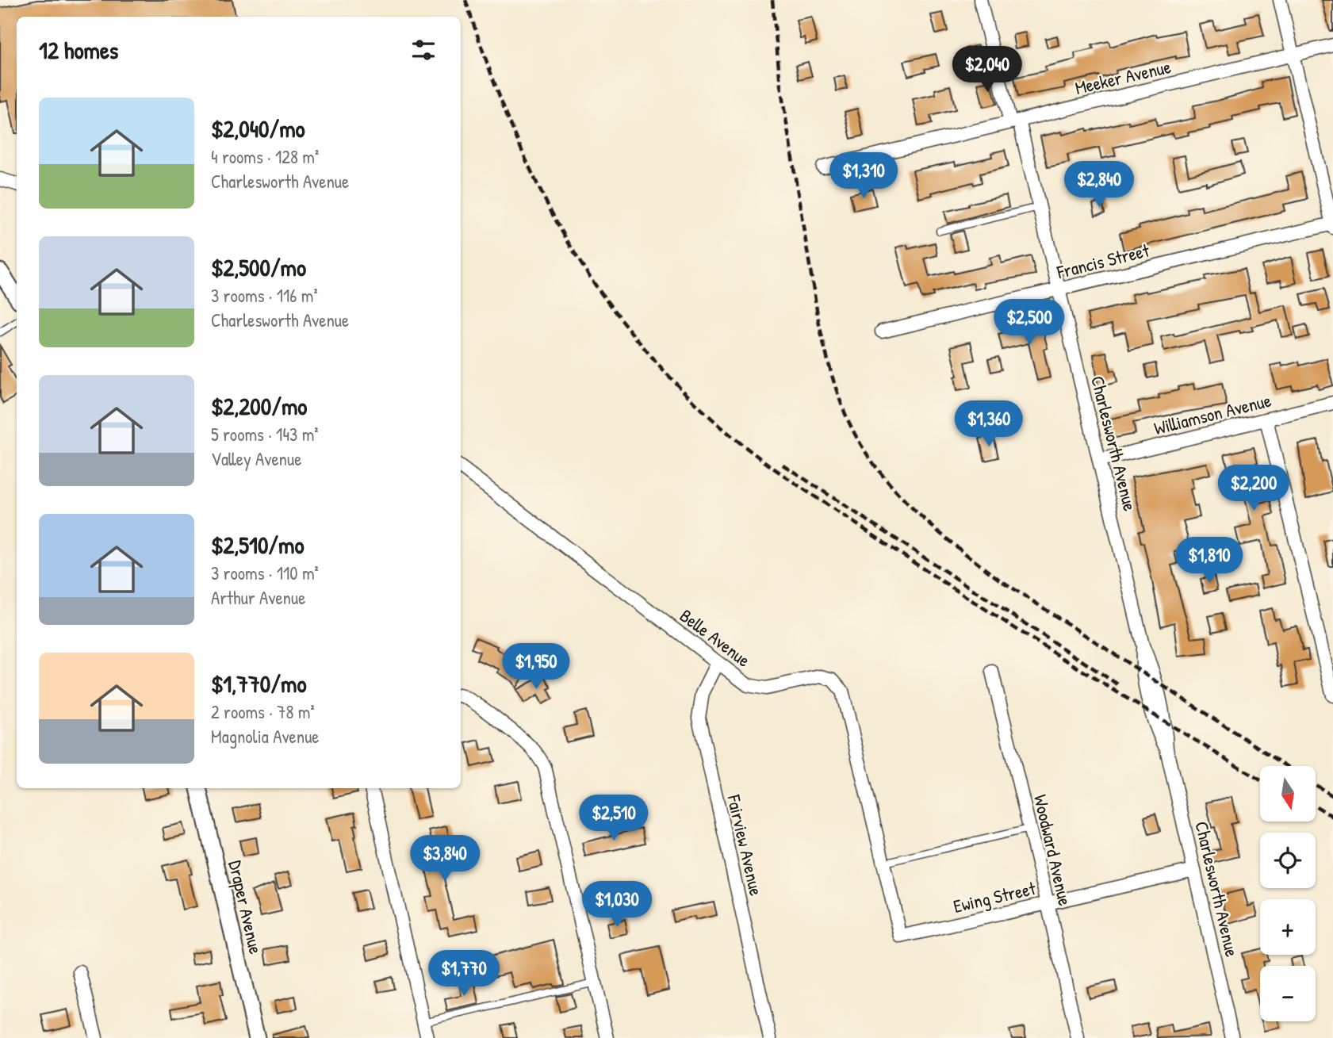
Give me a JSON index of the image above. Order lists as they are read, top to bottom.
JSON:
{
  "streets": {
    "street": [
      "Meeker Avenue",
      "Francis Street",
      "Williamson Avenue",
      "Charlesworth Avenue",
      "Belle Avenue",
      "Fairview Avenue",
      "Woodward Avenue",
      "Ewing Street",
      "Draper Avenue"
    ]
  },
  "crossings": [
    ["Meeker Avenue", "Charlesworth Avenue"],
    ["Francis Street", "Charlesworth Avenue"],
    ["Williamson Avenue", "Charlesworth Avenue"],
    ["Charlesworth Avenue", "Ewing Street"],
    ["Belle Avenue", "Fairview Avenue"],
    ["Belle Avenue", "Ewing Street"],
    ["Woodward Avenue", "Ewing Street"]
  ],
  "north": "bottom",
  "page": {
    "heading": "12 homes",
    "price": [
      "$2,040",
      "$1,310",
      "$2,840",
      "$2,500",
      "$1,360",
      "$2,200",
      "$1,810",
      "$1,950",
      "$2,510",
      "$3,840",
      "$1,030",
      "$1,770"
    ],
    "list": [
      {
        "name": "$2,040/mo",
        "note": "4 rooms · 128 m² · Charlesworth Avenue"
      },
      {
        "name": "$2,500/mo",
        "note": "3 rooms · 116 m² · Charlesworth Avenue"
      },
      {
        "name": "$2,200/mo",
        "note": "5 rooms · 143 m² · Valley Avenue"
      },
      {
        "name": "$2,510/mo",
        "note": "3 rooms · 110 m² · Arthur Avenue"
      },
      {
        "name": "$1,770/mo",
        "note": "2 rooms · 78 m² · Magnolia Avenue"
      }
    ],
    "map_buttons": ["+", "−"]
  }
}
